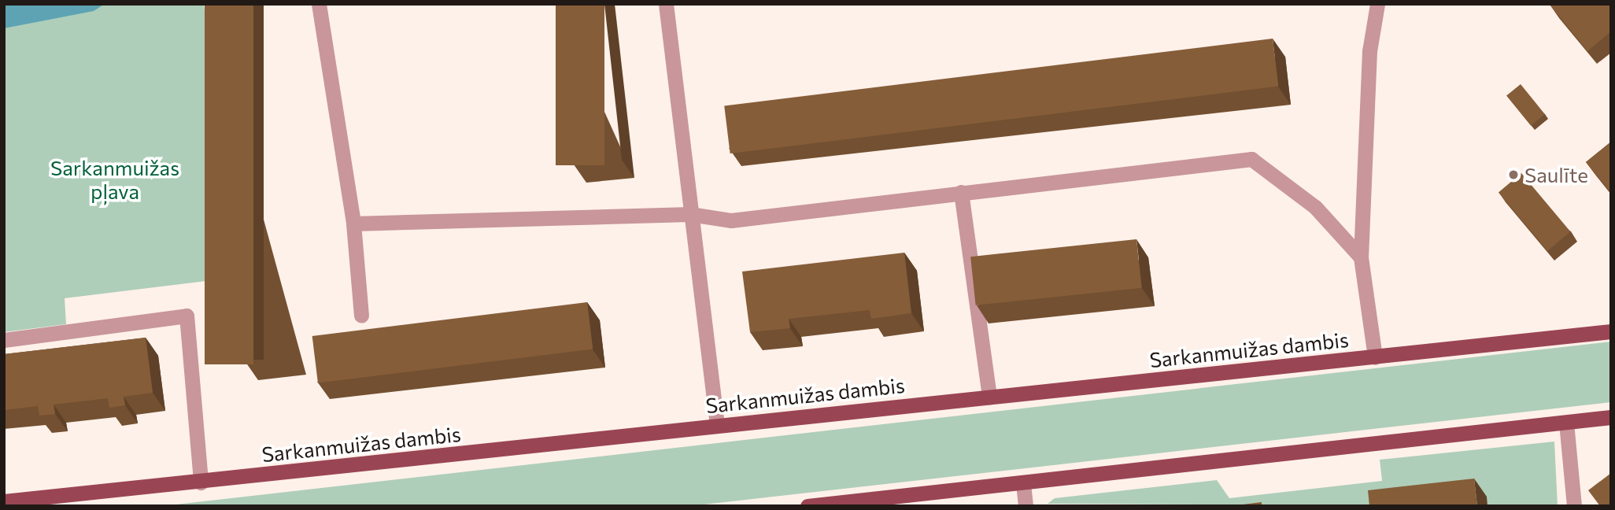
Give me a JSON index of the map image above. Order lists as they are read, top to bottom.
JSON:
{
  "streets": {
    "main road": ["Sarkanmuižas dambis"]
  },
  "parks": ["Sarkanmuižas pļava"],
  "places": ["Saulīte"]
}
